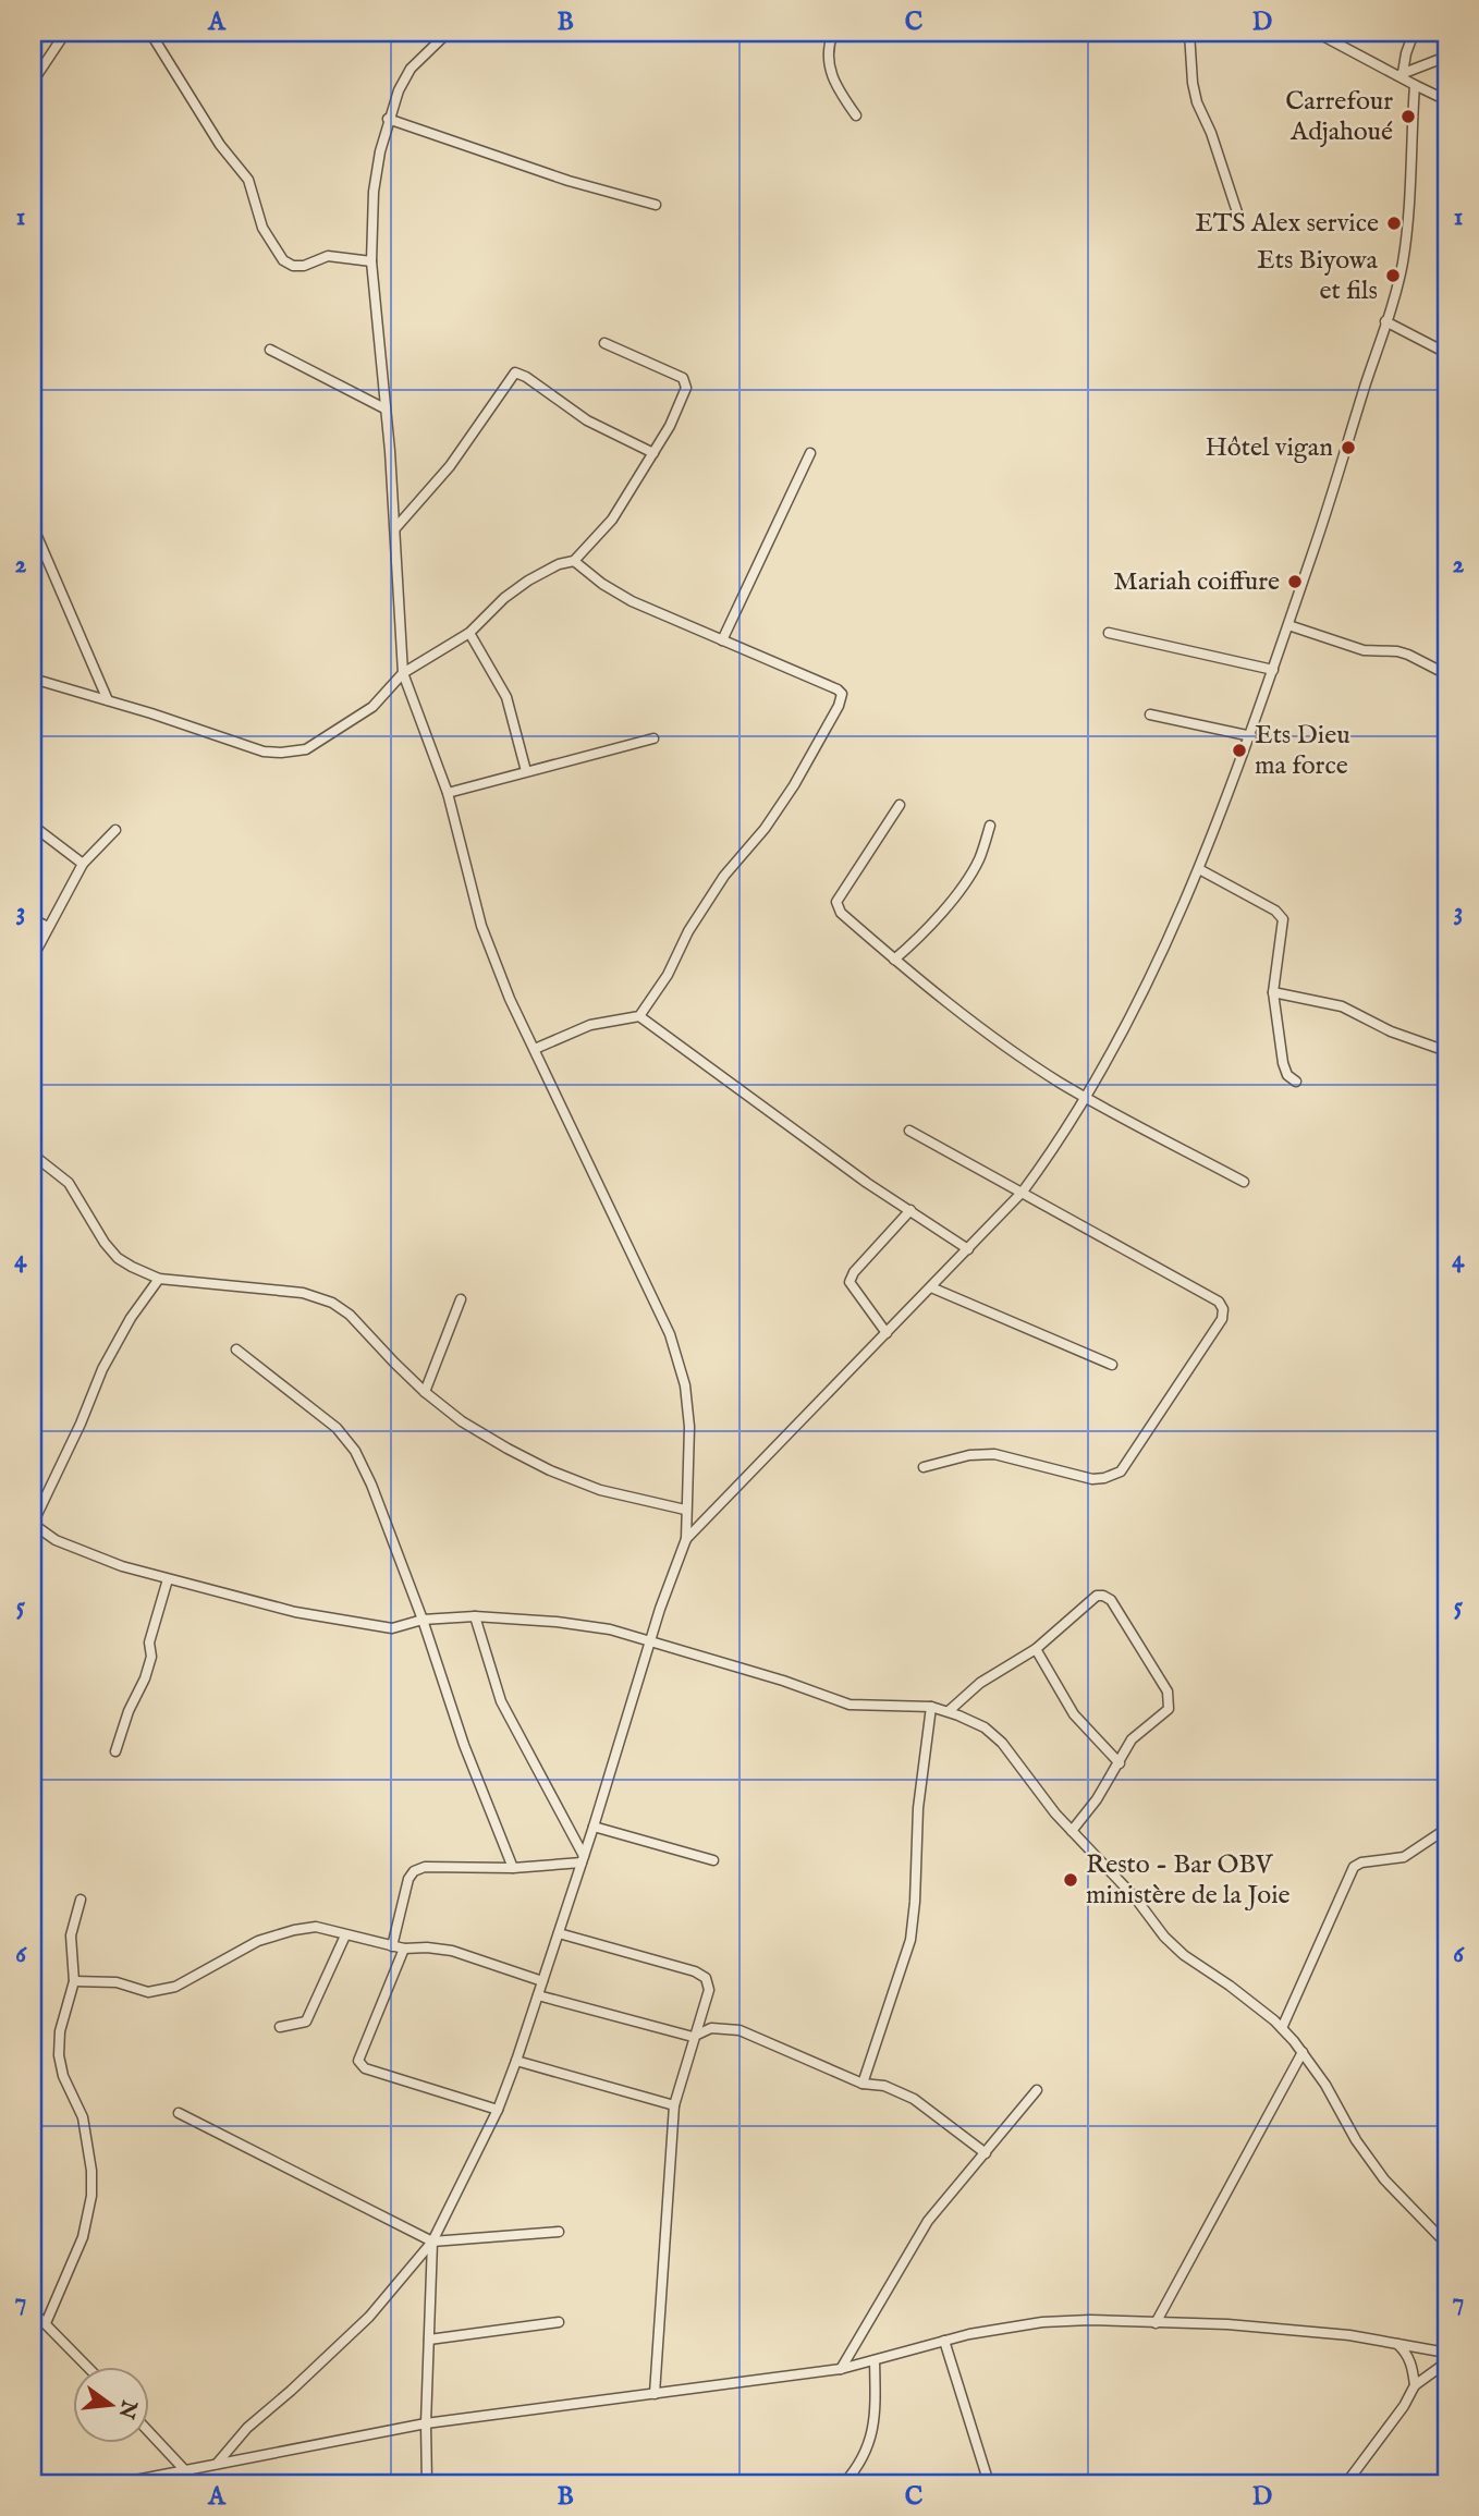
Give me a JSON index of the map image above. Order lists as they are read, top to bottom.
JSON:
{
  "places": [
    "Carrefour Adjahoué",
    "ETS Alex service",
    "Ets Biyowa et fils",
    "Hôtel vigan",
    "Mariah coiffure",
    "Ets Dieu ma force",
    "Resto - Bar OBV ministère de la Joie"
  ],
  "north": "right",
  "grid": {
    "columns": [
      "A",
      "B",
      "C",
      "D"
    ],
    "rows": [
      "1",
      "2",
      "3",
      "4",
      "5",
      "6",
      "7"
    ]
  }
}
